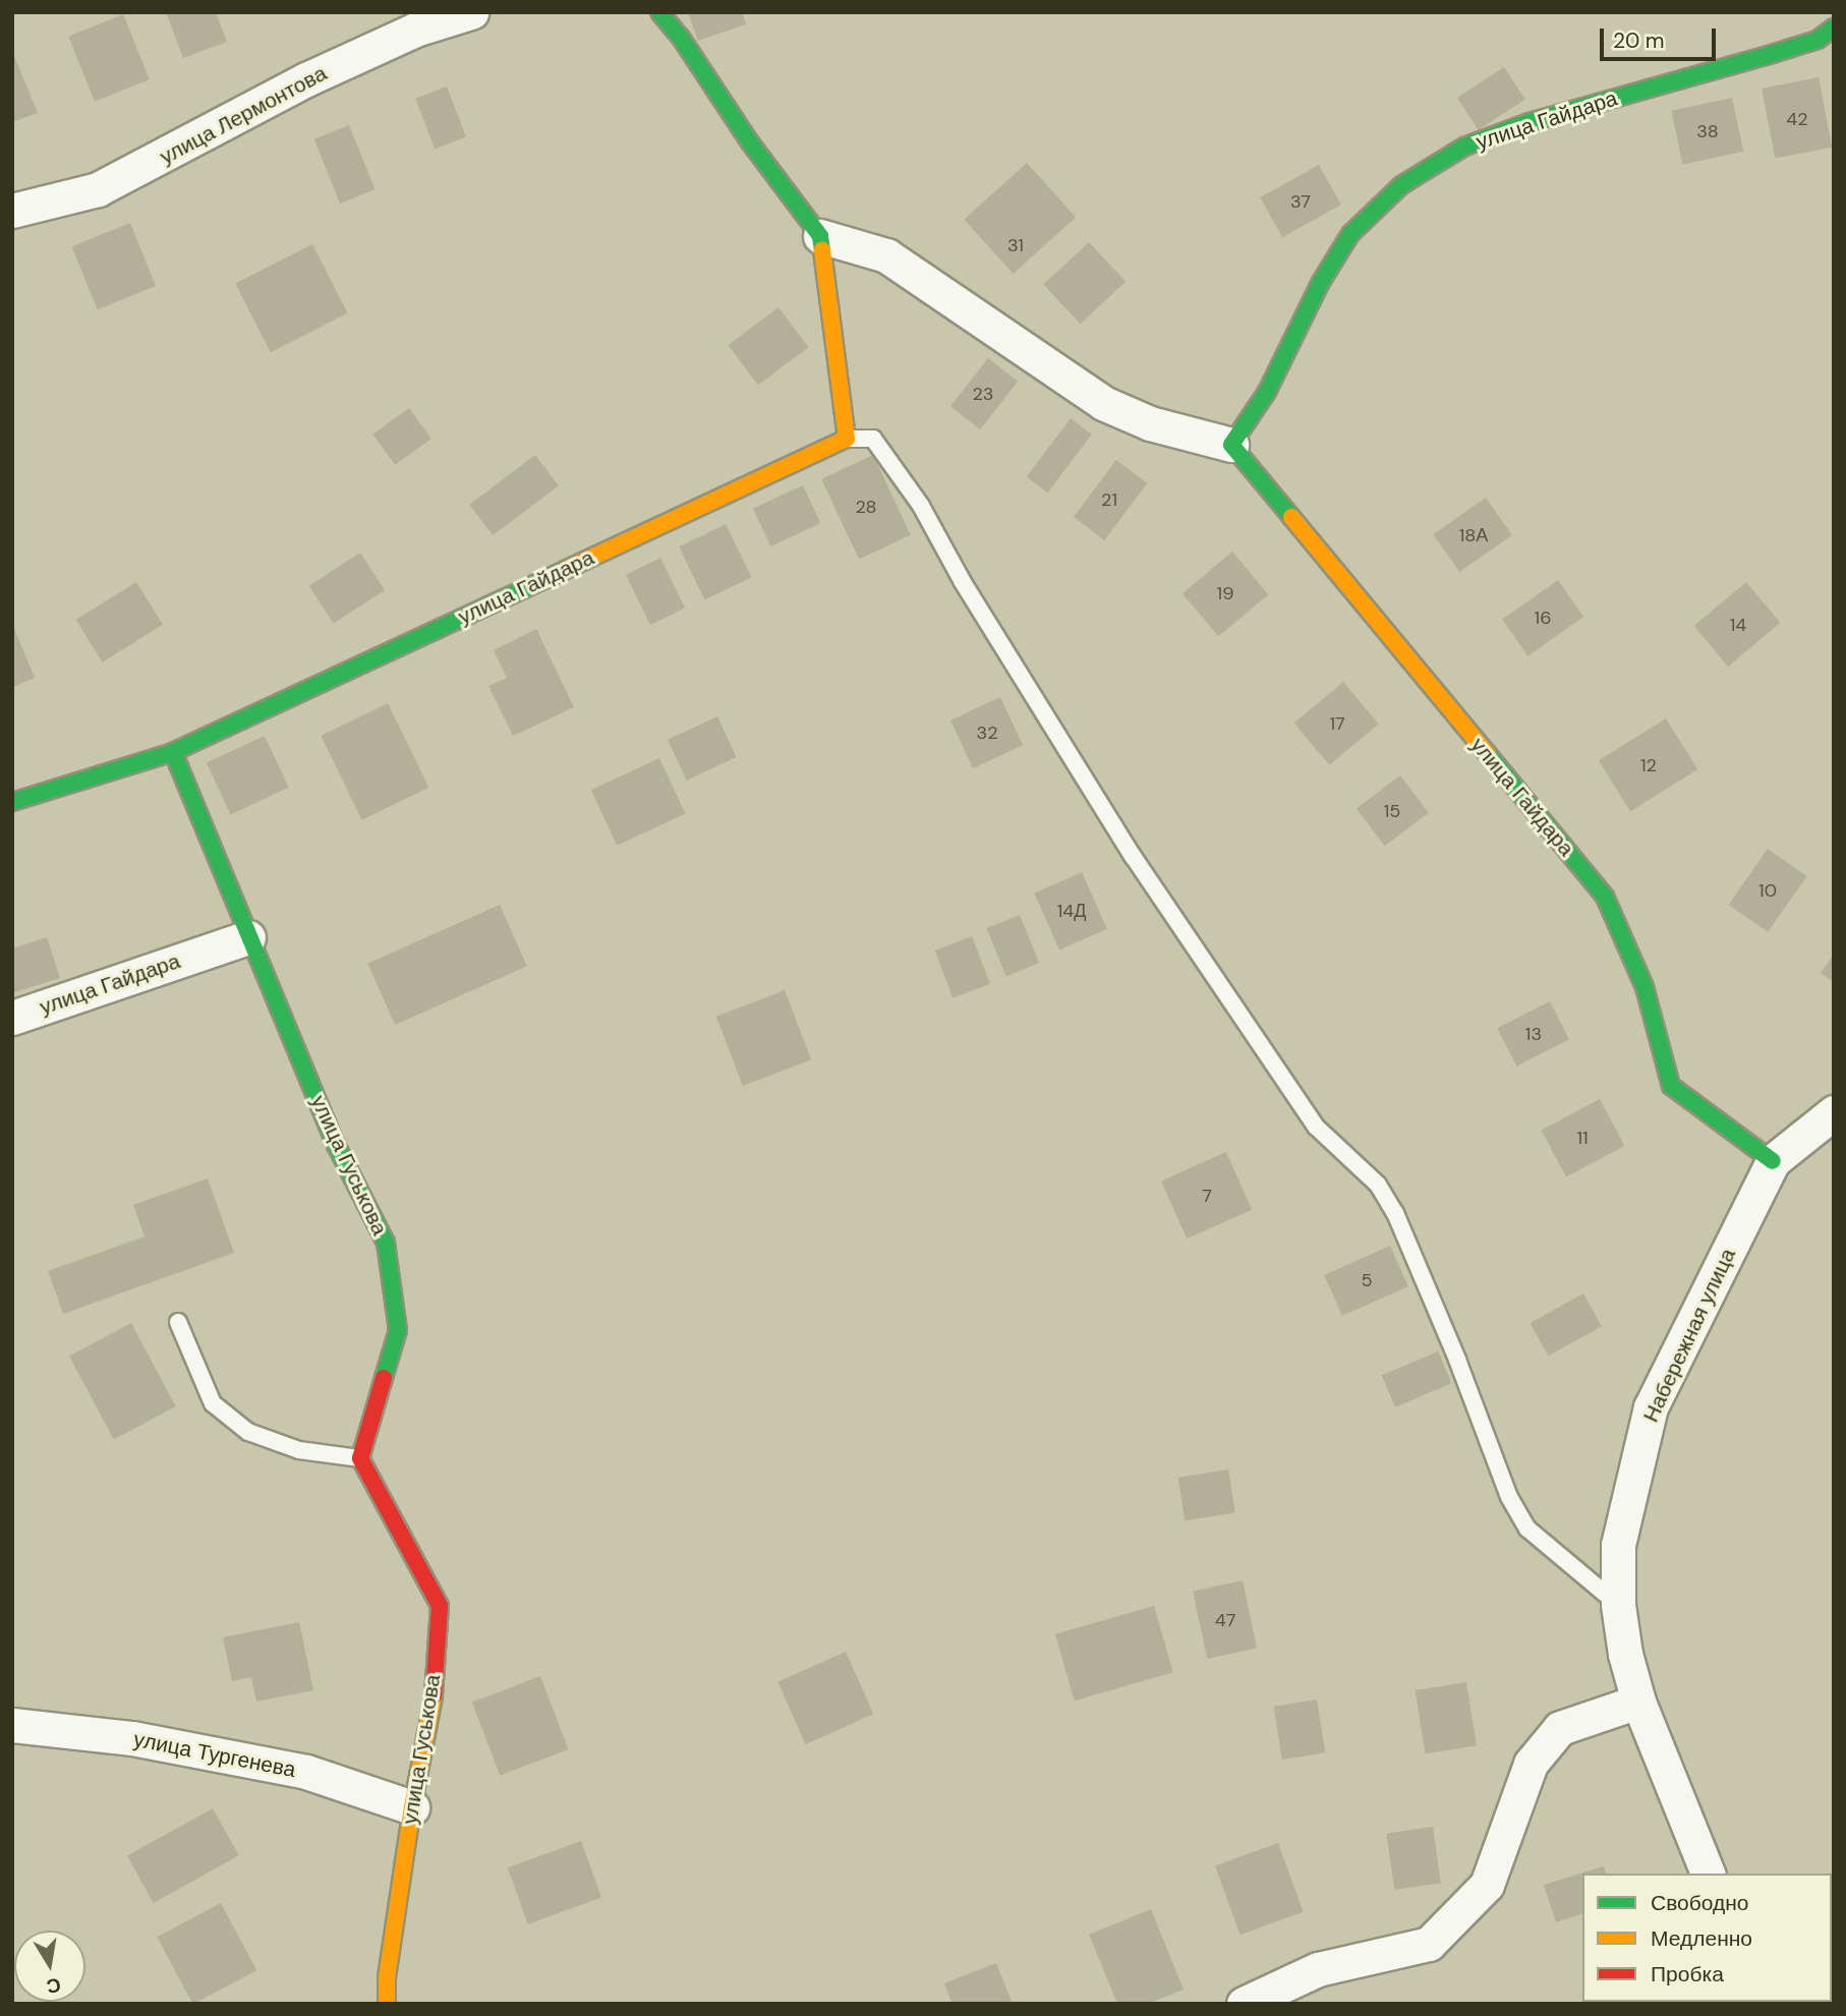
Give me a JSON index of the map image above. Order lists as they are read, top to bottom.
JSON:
{
  "streets": {
    "street": [
      "улица Лермонтова",
      "улица Гайдара",
      "улица Гуськова",
      "Набережная улица",
      "улица Тургенева"
    ]
  },
  "crossings": [
    ["улица Гайдара", "улица Гуськова"],
    ["улица Гайдара", "Набережная улица"],
    ["улица Гуськова", "улица Тургенева"]
  ],
  "house_numbers": [
    "42",
    "38",
    "37",
    "31",
    "23",
    "21",
    "28",
    "18А",
    "19",
    "16",
    "14",
    "17",
    "32",
    "12",
    "15",
    "10",
    "14Д",
    "13",
    "11",
    "7",
    "5",
    "47"
  ],
  "legend": ["Свободно", "Медленно", "Пробка"],
  "scale_bar": "20 m",
  "north": "bottom"
}
